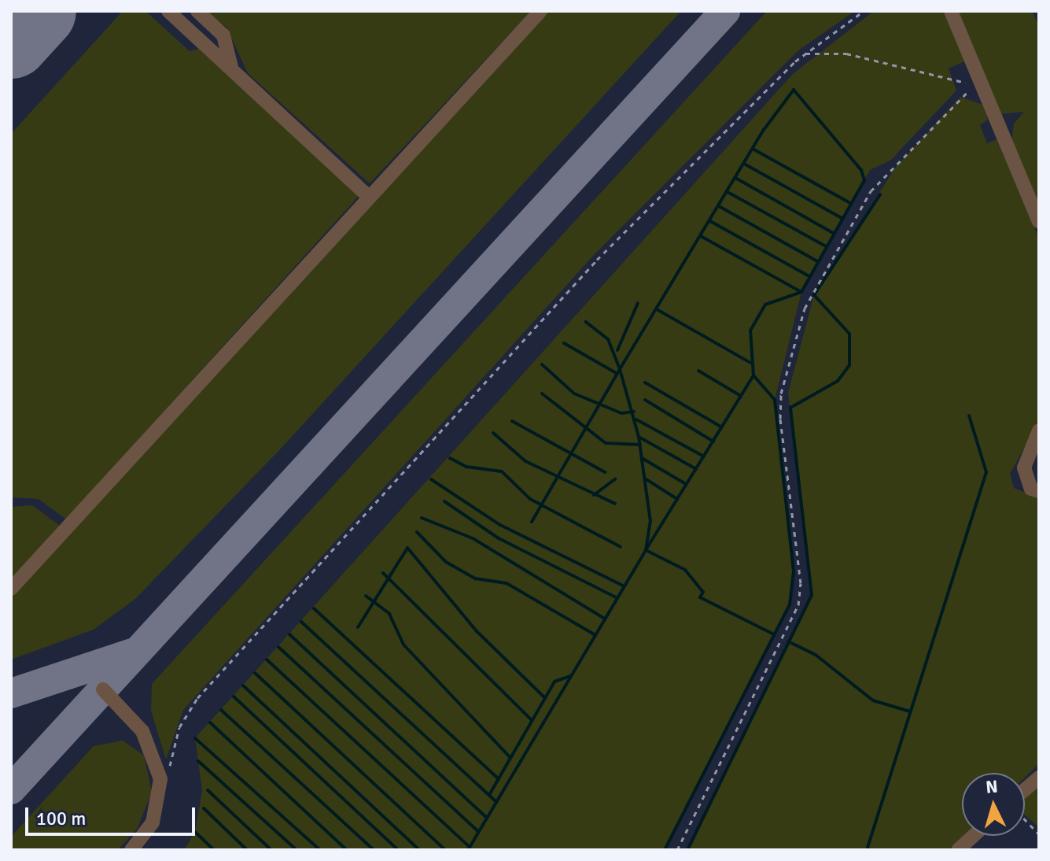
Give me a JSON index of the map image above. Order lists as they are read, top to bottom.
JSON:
{
  "scale_bar": "100 m",
  "north": "top"
}
